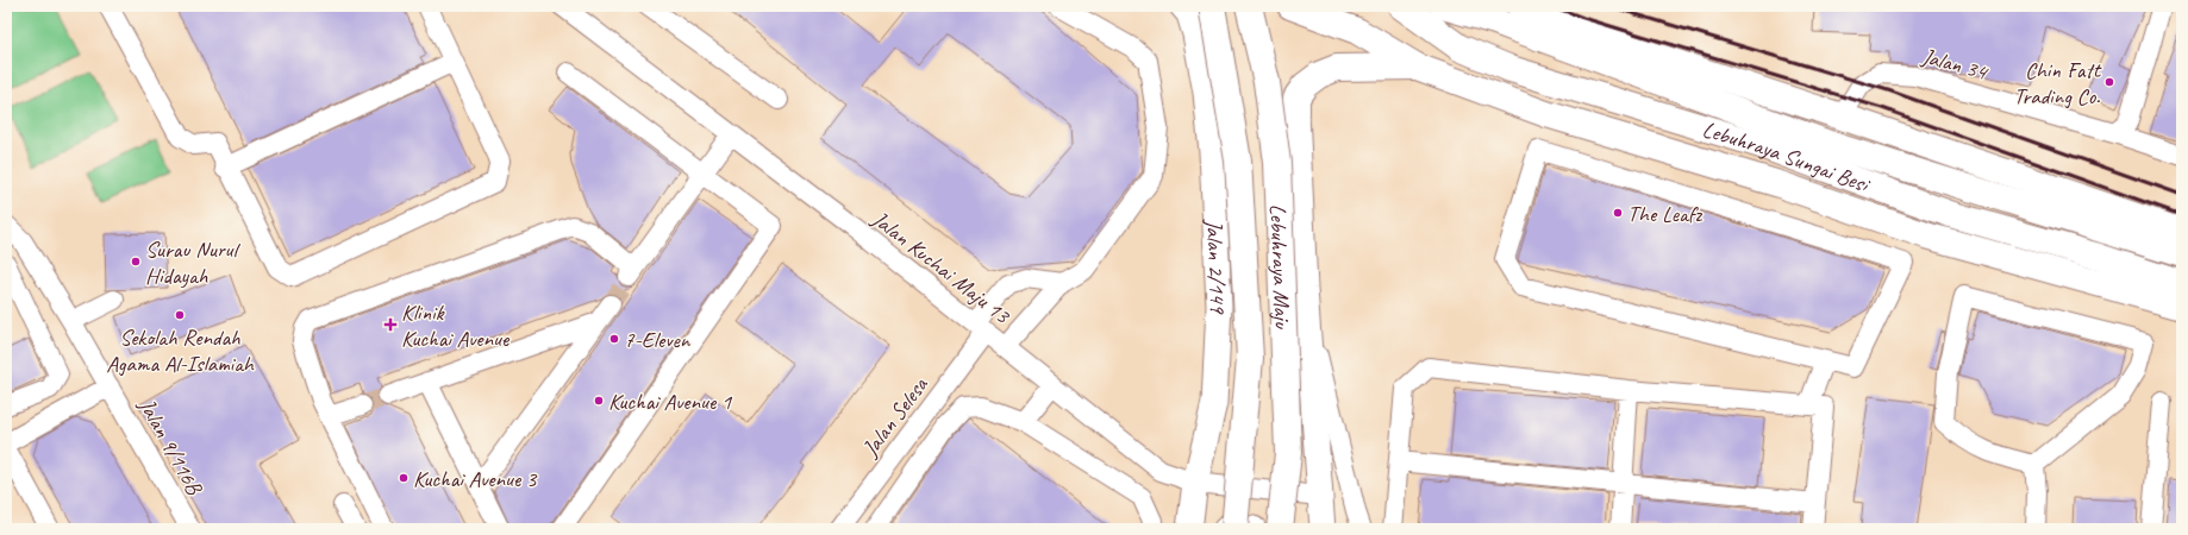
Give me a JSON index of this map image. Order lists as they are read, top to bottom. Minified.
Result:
{"streets":{"highway":["Lebuhraya Sungai Besi","Lebuhraya Maju"],"main road":["Jalan 2/149"],"street":["Jalan 34","Jalan Kuchai Maju 13","Jalan Selesa","Jalan 9/116B"]},"crossings":[["Jalan Kuchai Maju 13","Jalan 2/149"],["Jalan Kuchai Maju 13","Jalan Selesa"]],"places":{"other":["Chin Fatt Trading Co.","The Leafz","Surau Nurul Hidayah","Sekolah Rendah Agama Al-Islamiah","7-Eleven","Kuchai Avenue 1","Kuchai Avenue 3"],"health":["Klinik Kuchai Avenue"]}}
